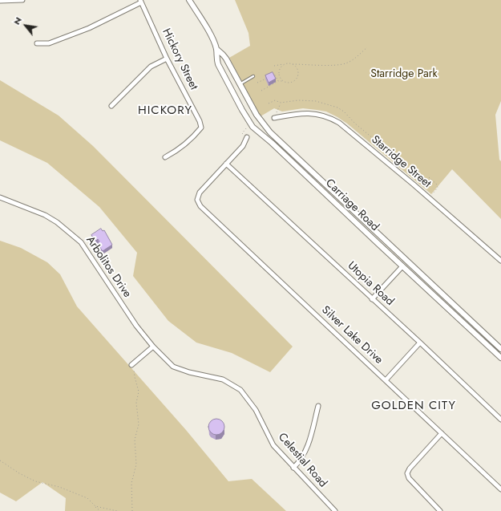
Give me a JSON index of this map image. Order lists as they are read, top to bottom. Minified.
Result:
{"streets":{"street":["Hickory Street","Starridge Street","Carriage Road","Arbolitos Drive","Utopia Road","Silver Lake Drive","Celestial Road"]},"crossings":[["Arbolitos Drive","Celestial Road"],["Utopia Road","Silver Lake Drive"]],"districts":["HICKORY","GOLDEN CITY"],"parks":["Starridge Park"],"north":"top left"}
